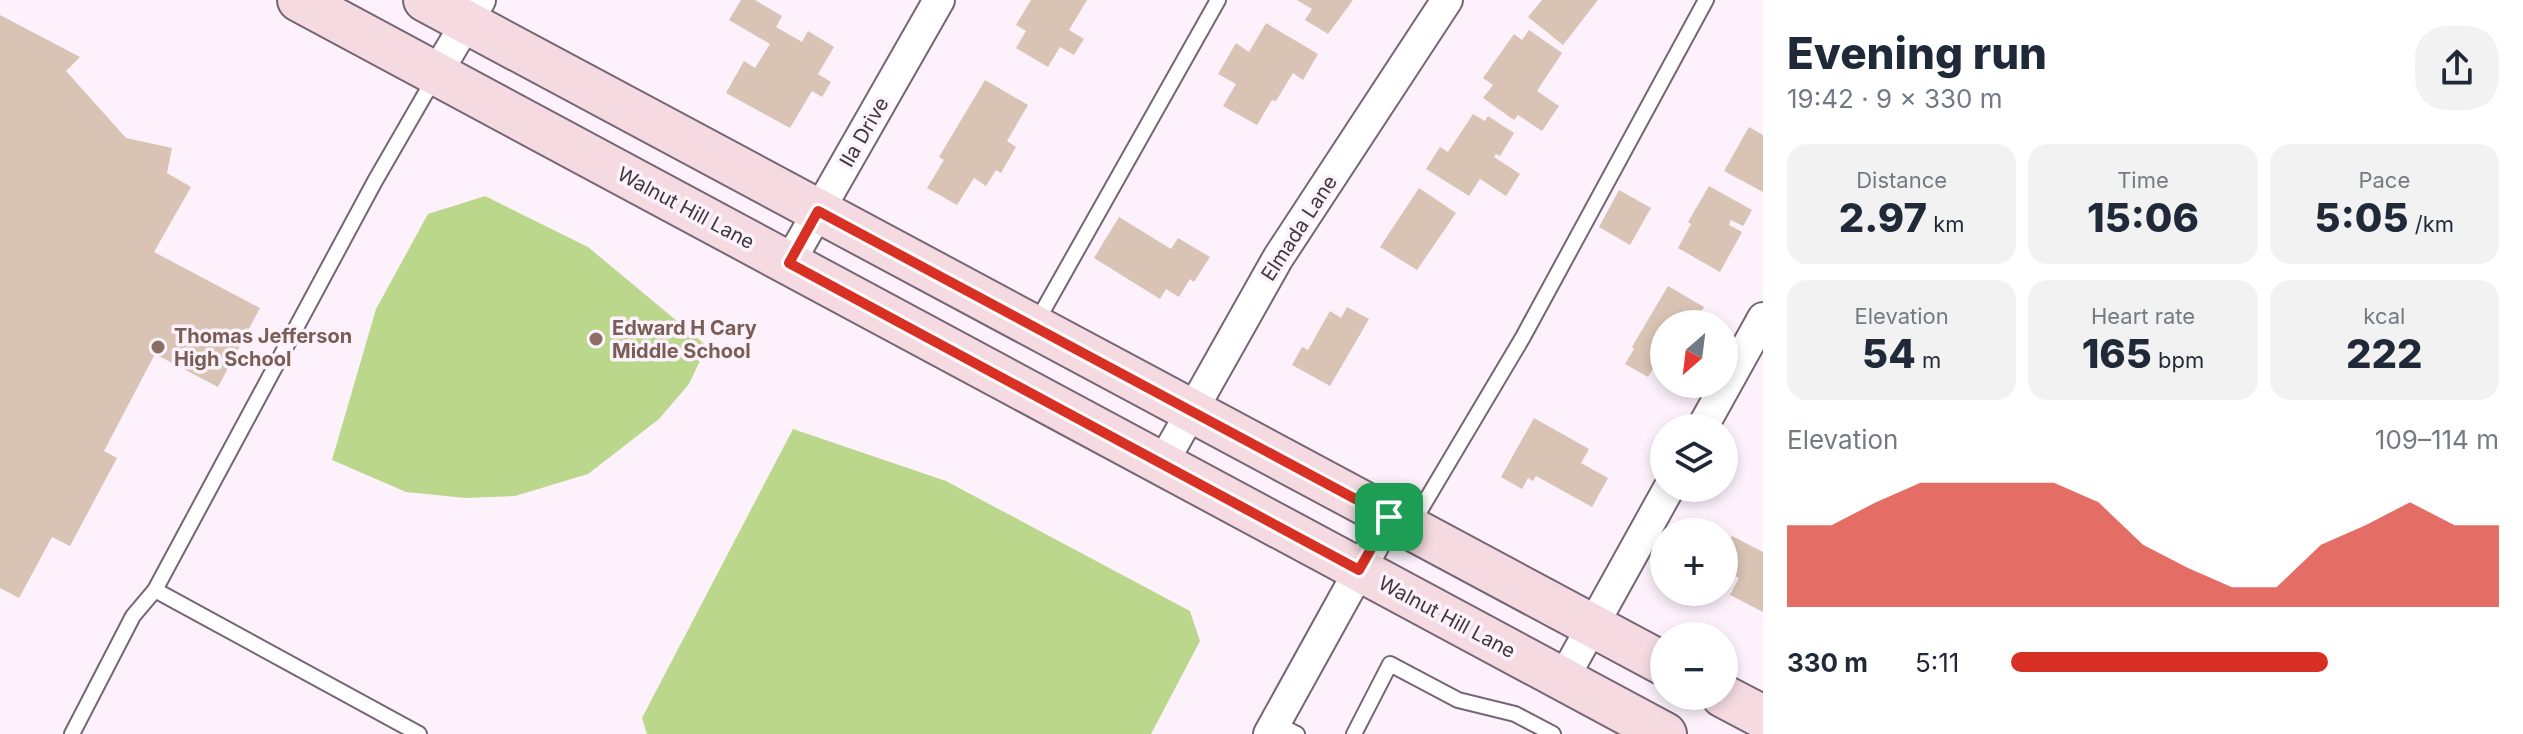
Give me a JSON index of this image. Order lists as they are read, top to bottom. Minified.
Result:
{"streets":{"main road":["Walnut Hill Lane"],"street":["Ila Drive","Elmada Lane"]},"crossings":[["Ila Drive","Walnut Hill Lane"],["Walnut Hill Lane","Elmada Lane"]],"places":["Edward H Cary Middle School","Thomas Jefferson High School"],"north":"bottom left","page":{"heading":["Evening run","19:42 · 9 × 330 m"],"stats":[["Distance","2.97 km"],["Time","15:06"],["Pace","5:05 /km"],["Elevation","54 m"],["Heart rate","165 bpm"],["kcal","222"]],"map_buttons":["+","−"],"chart":["Elevation","109–114 m"],"list":[{"name":"330 m","note":"5:11"}]}}
